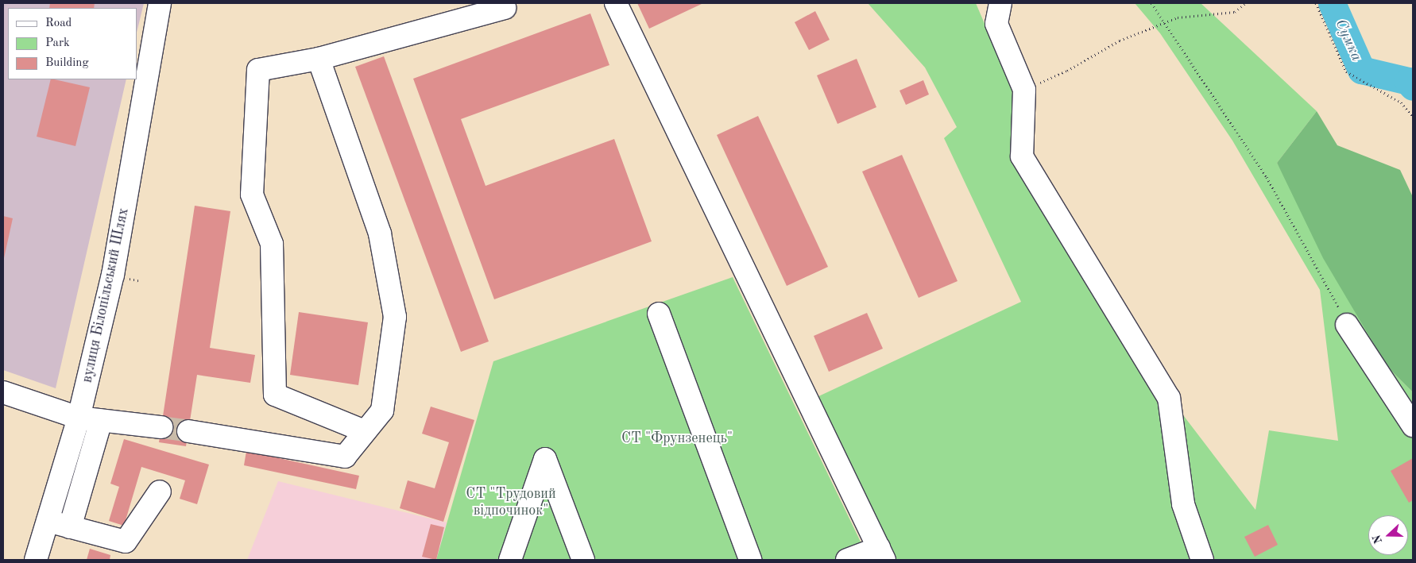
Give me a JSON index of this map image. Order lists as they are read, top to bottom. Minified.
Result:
{"streets":{"street":["вулиця Білопільський Шлях"]},"water":["Сумка"],"parks":["СТ \"Фрунзенець\"","СТ \"Трудовий відпочинок\""],"legend":["Road","Park","Building"],"north":"left"}
